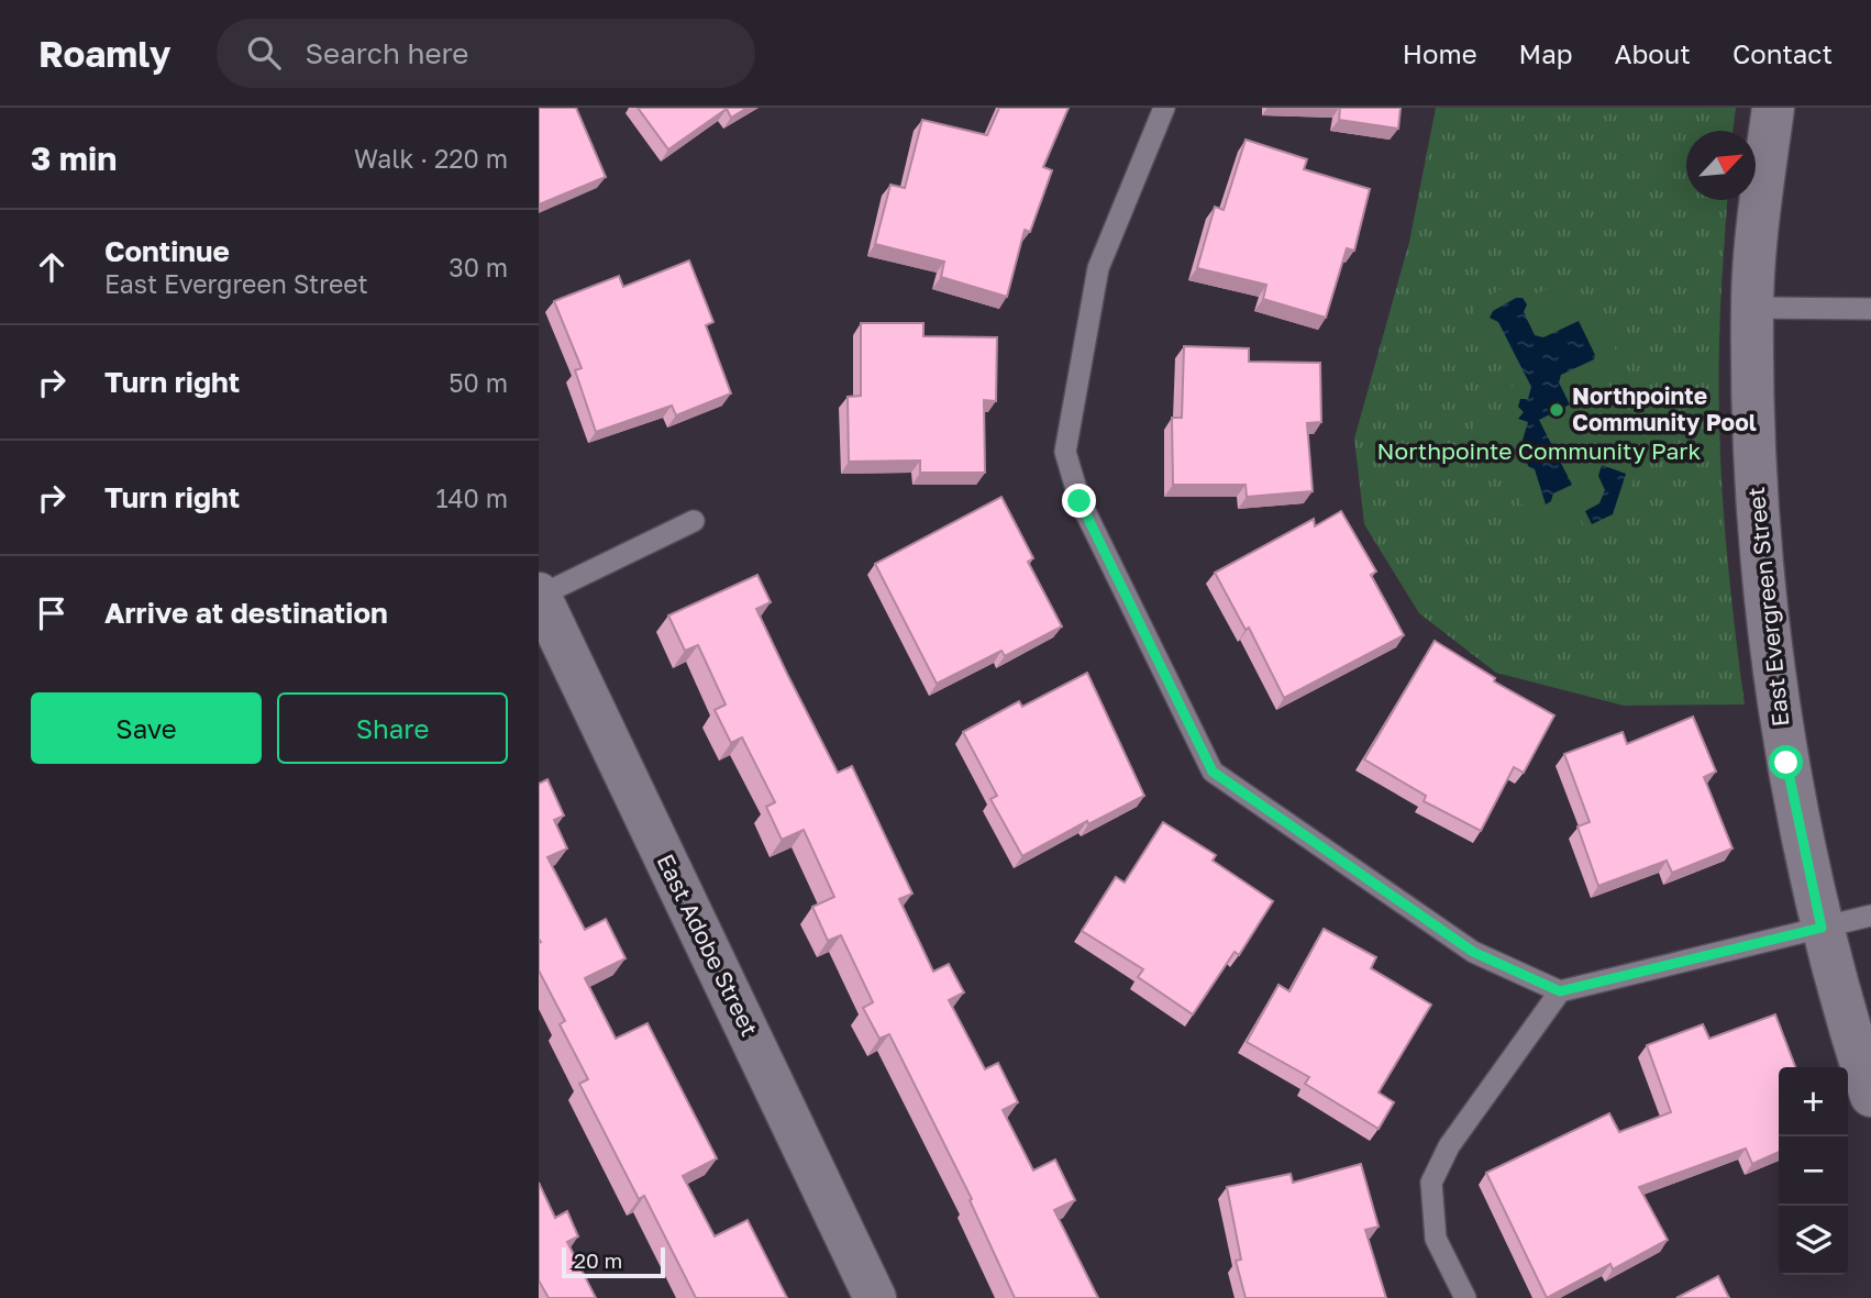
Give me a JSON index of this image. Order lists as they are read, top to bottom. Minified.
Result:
{"streets":{"street":["East Evergreen Street","East Adobe Street"]},"parks":["Northpointe Community Park"],"places":["Northpointe Community Pool"],"scale_bar":"20 m","north":"top right","page":{"header":"Roamly","search":"Search here","nav":["Home","Map","About","Contact"],"heading":["3 min","Walk · 220 m"],"list":[["Continue","East Evergreen Street","30 m"],["Turn right","50 m"],["Turn right","140 m"],"Arrive at destination"],"buttons":["Save","Share"],"map_buttons":["+","−"],"scale":"20 m"}}
